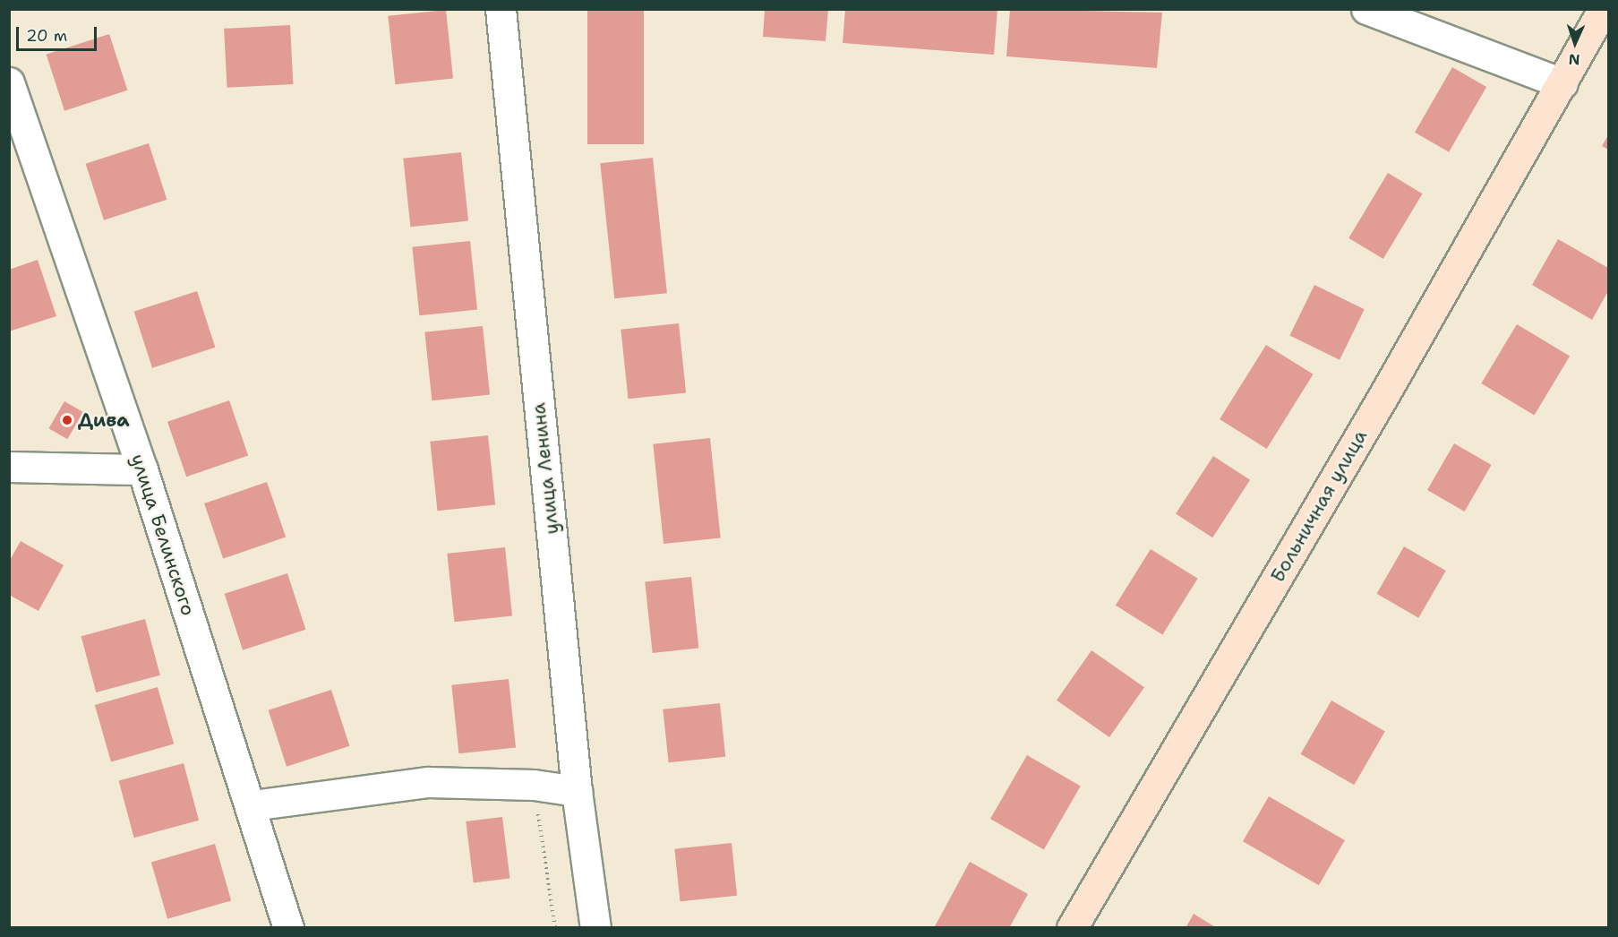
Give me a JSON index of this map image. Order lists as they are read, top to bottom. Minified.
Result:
{"streets":{"main road":["Больничная улица"],"street":["улица Ленина","улица Белинского"]},"places":["Дива"],"scale_bar":"20 m","north":"bottom"}
